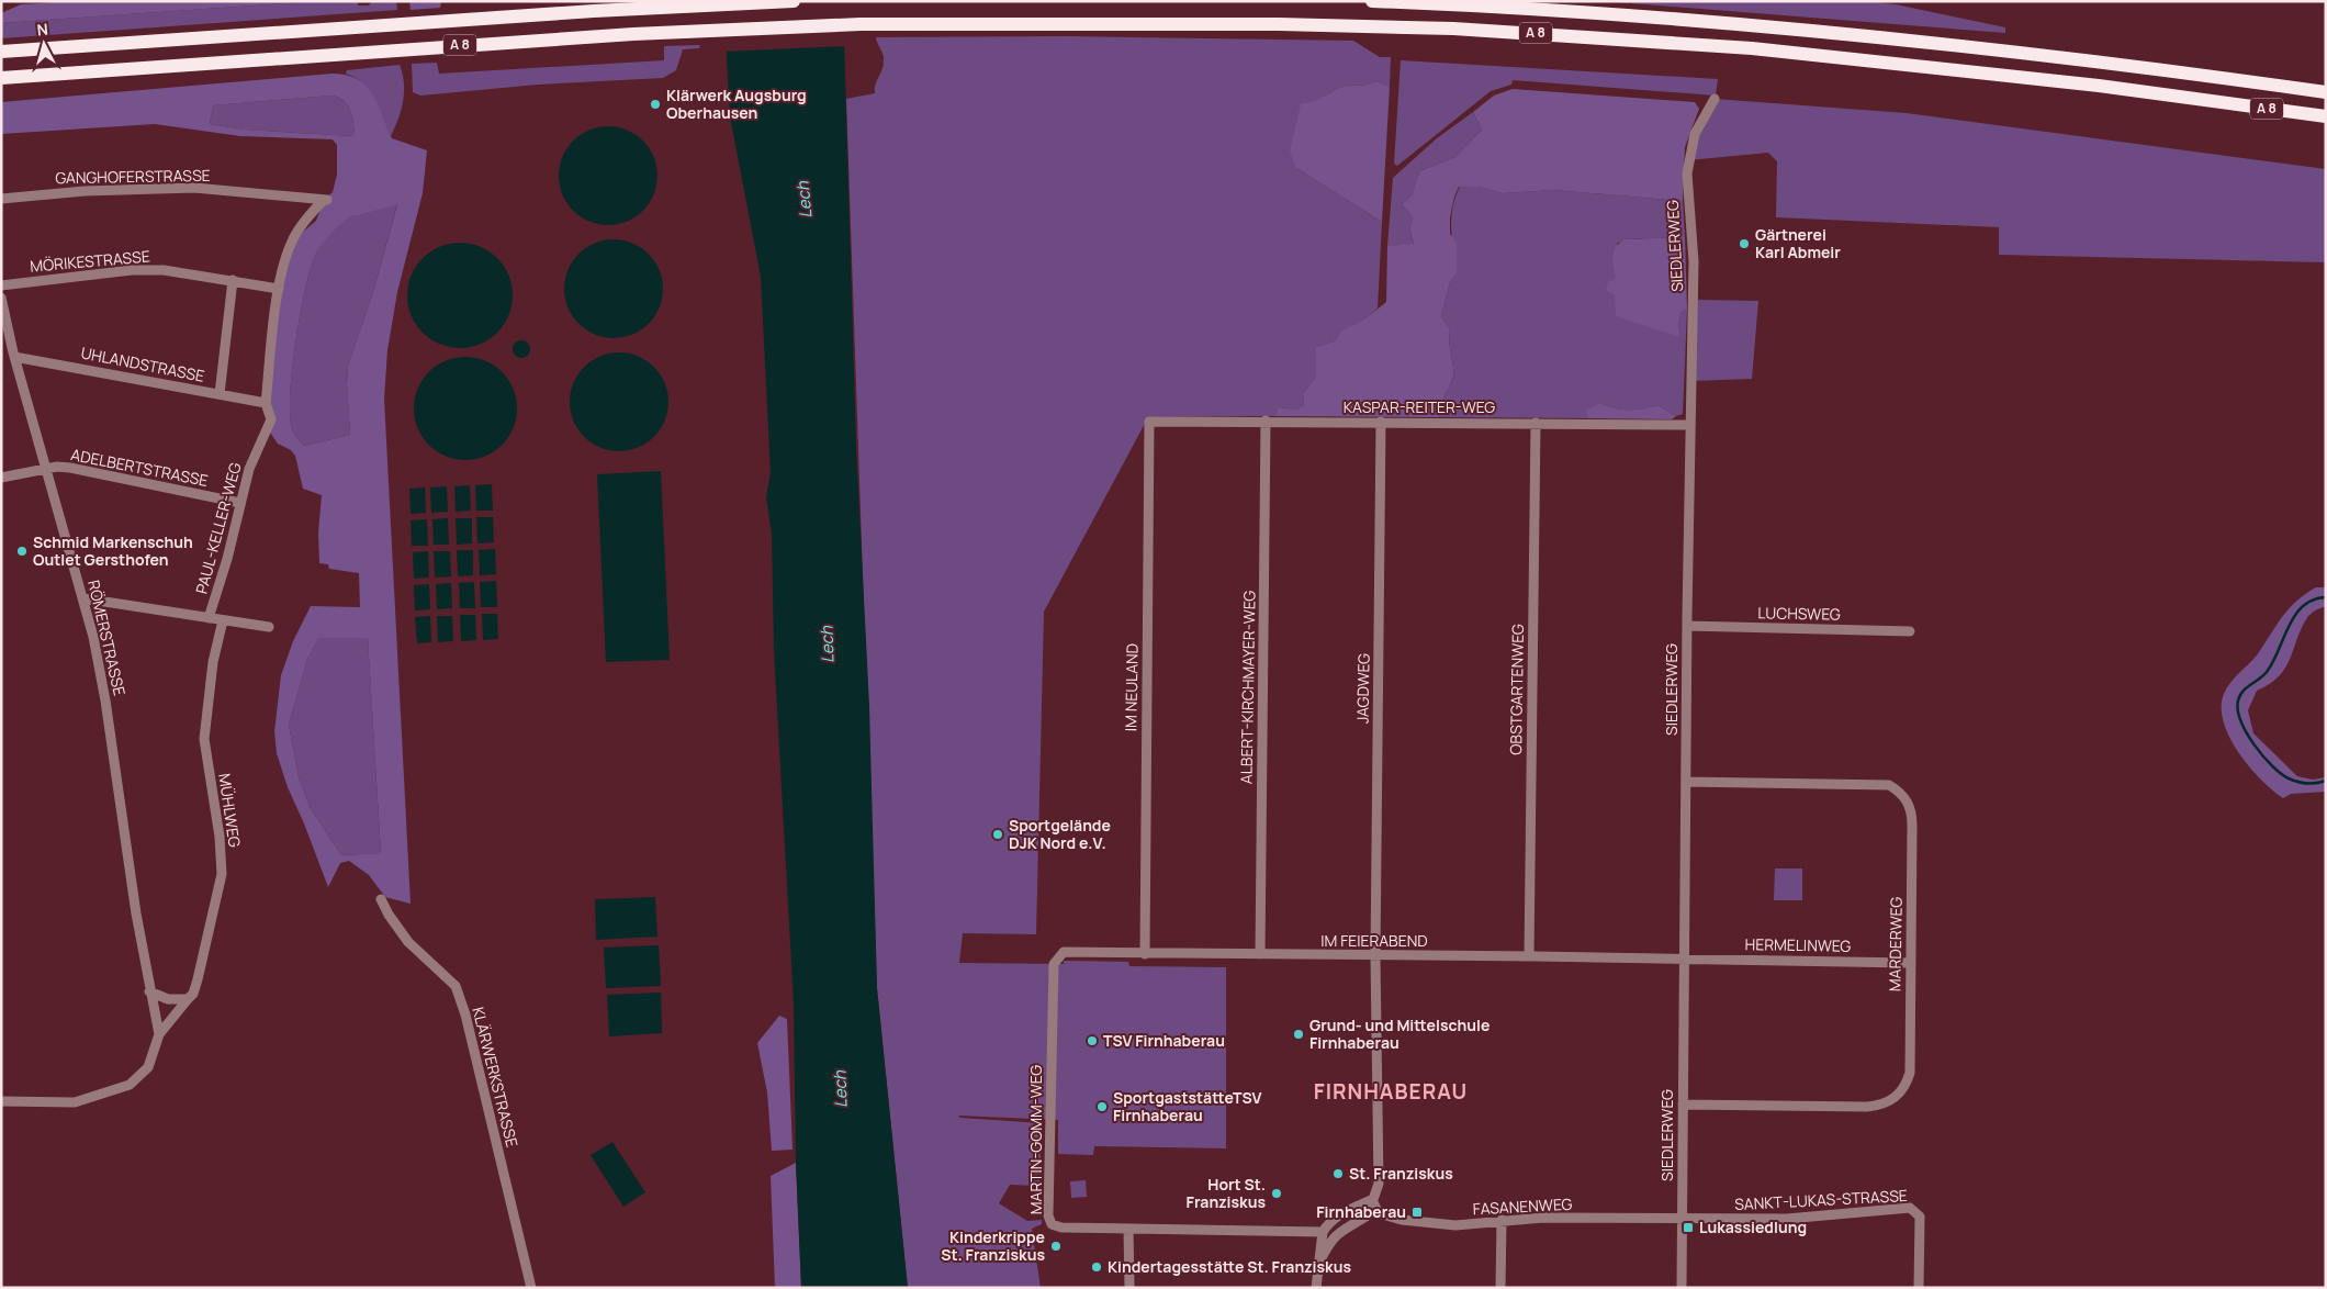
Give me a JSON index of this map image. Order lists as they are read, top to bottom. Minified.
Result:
{"streets":{"highway":["A 8"],"street":["GANGHOFERSTRASSE","SIEDLERWEG","MÖRIKESTRASSE","UHLANDSTRASSE","KASPAR-REITER-WEG","ADELBERTSTRASSE","PAUL-KELLER-WEG","LUCHSWEG","RÖMERSTRASSE","IM NEULAND","ALBERT-KIRCHMAYER-WEG","JAGDWEG","OBSTGARTENWEG","MÜHLWEG","IM FEIERABEND","MARDERWEG","HERMELINWEG","KLÄRWERKSTRASSE","MARTIN-GOMM-WEG","SANKT-LUKAS-STRASSE","FASANENWEG"]},"crossings":[["GANGHOFERSTRASSE","PAUL-KELLER-WEG"],["SIEDLERWEG","KASPAR-REITER-WEG"],["SIEDLERWEG","LUCHSWEG"],["SIEDLERWEG","IM FEIERABEND"],["SIEDLERWEG","MARDERWEG"],["SIEDLERWEG","HERMELINWEG"],["SIEDLERWEG","SANKT-LUKAS-STRASSE"],["SIEDLERWEG","FASANENWEG"],["MÖRIKESTRASSE","PAUL-KELLER-WEG"],["UHLANDSTRASSE","PAUL-KELLER-WEG"],["UHLANDSTRASSE","RÖMERSTRASSE"],["KASPAR-REITER-WEG","IM NEULAND"],["KASPAR-REITER-WEG","ALBERT-KIRCHMAYER-WEG"],["KASPAR-REITER-WEG","JAGDWEG"],["KASPAR-REITER-WEG","OBSTGARTENWEG"],["ADELBERTSTRASSE","PAUL-KELLER-WEG"],["ADELBERTSTRASSE","RÖMERSTRASSE"],["IM NEULAND","IM FEIERABEND"],["ALBERT-KIRCHMAYER-WEG","IM FEIERABEND"],["JAGDWEG","IM FEIERABEND"],["JAGDWEG","FASANENWEG"],["OBSTGARTENWEG","IM FEIERABEND"],["IM FEIERABEND","HERMELINWEG"],["IM FEIERABEND","MARTIN-GOMM-WEG"],["MARDERWEG","HERMELINWEG"],["SANKT-LUKAS-STRASSE","FASANENWEG"]],"districts":["FIRNHABERAU"],"water":["Lech"],"places":{"other":["Klärwerk Augsburg Oberhausen","Gärtnerei Karl Abmeir","Schmid Markenschuh Outlet Gersthofen","Sportgelände DJK Nord e.V.","Grund- und Mittelschule Firnhaberau","TSV Firnhaberau","SportgaststätteTSV Firnhaberau","St. Franziskus","Hort St. Franziskus","Kinderkrippe St. Franziskus","Kindertagesstätte St. Franziskus"],"transit":["Firnhaberau","Lukassiedlung"]},"north":"top"}
